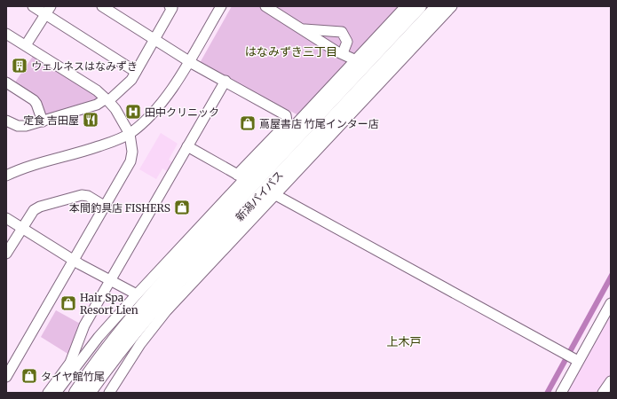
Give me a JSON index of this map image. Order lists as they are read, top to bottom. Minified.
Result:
{"streets":{"highway":["新潟バイパス"]},"districts":["はなみずき三丁目","上木戸"],"places":{"building":["ウェルネスはなみずき"],"hospital":["田中クリニック"],"restaurant":["定食 吉田屋"],"shop":["蔦屋書店 竹尾インター店","本間釣具店 FISHERS","Hair Spa Resort Lien","タイヤ館竹尾"]}}
